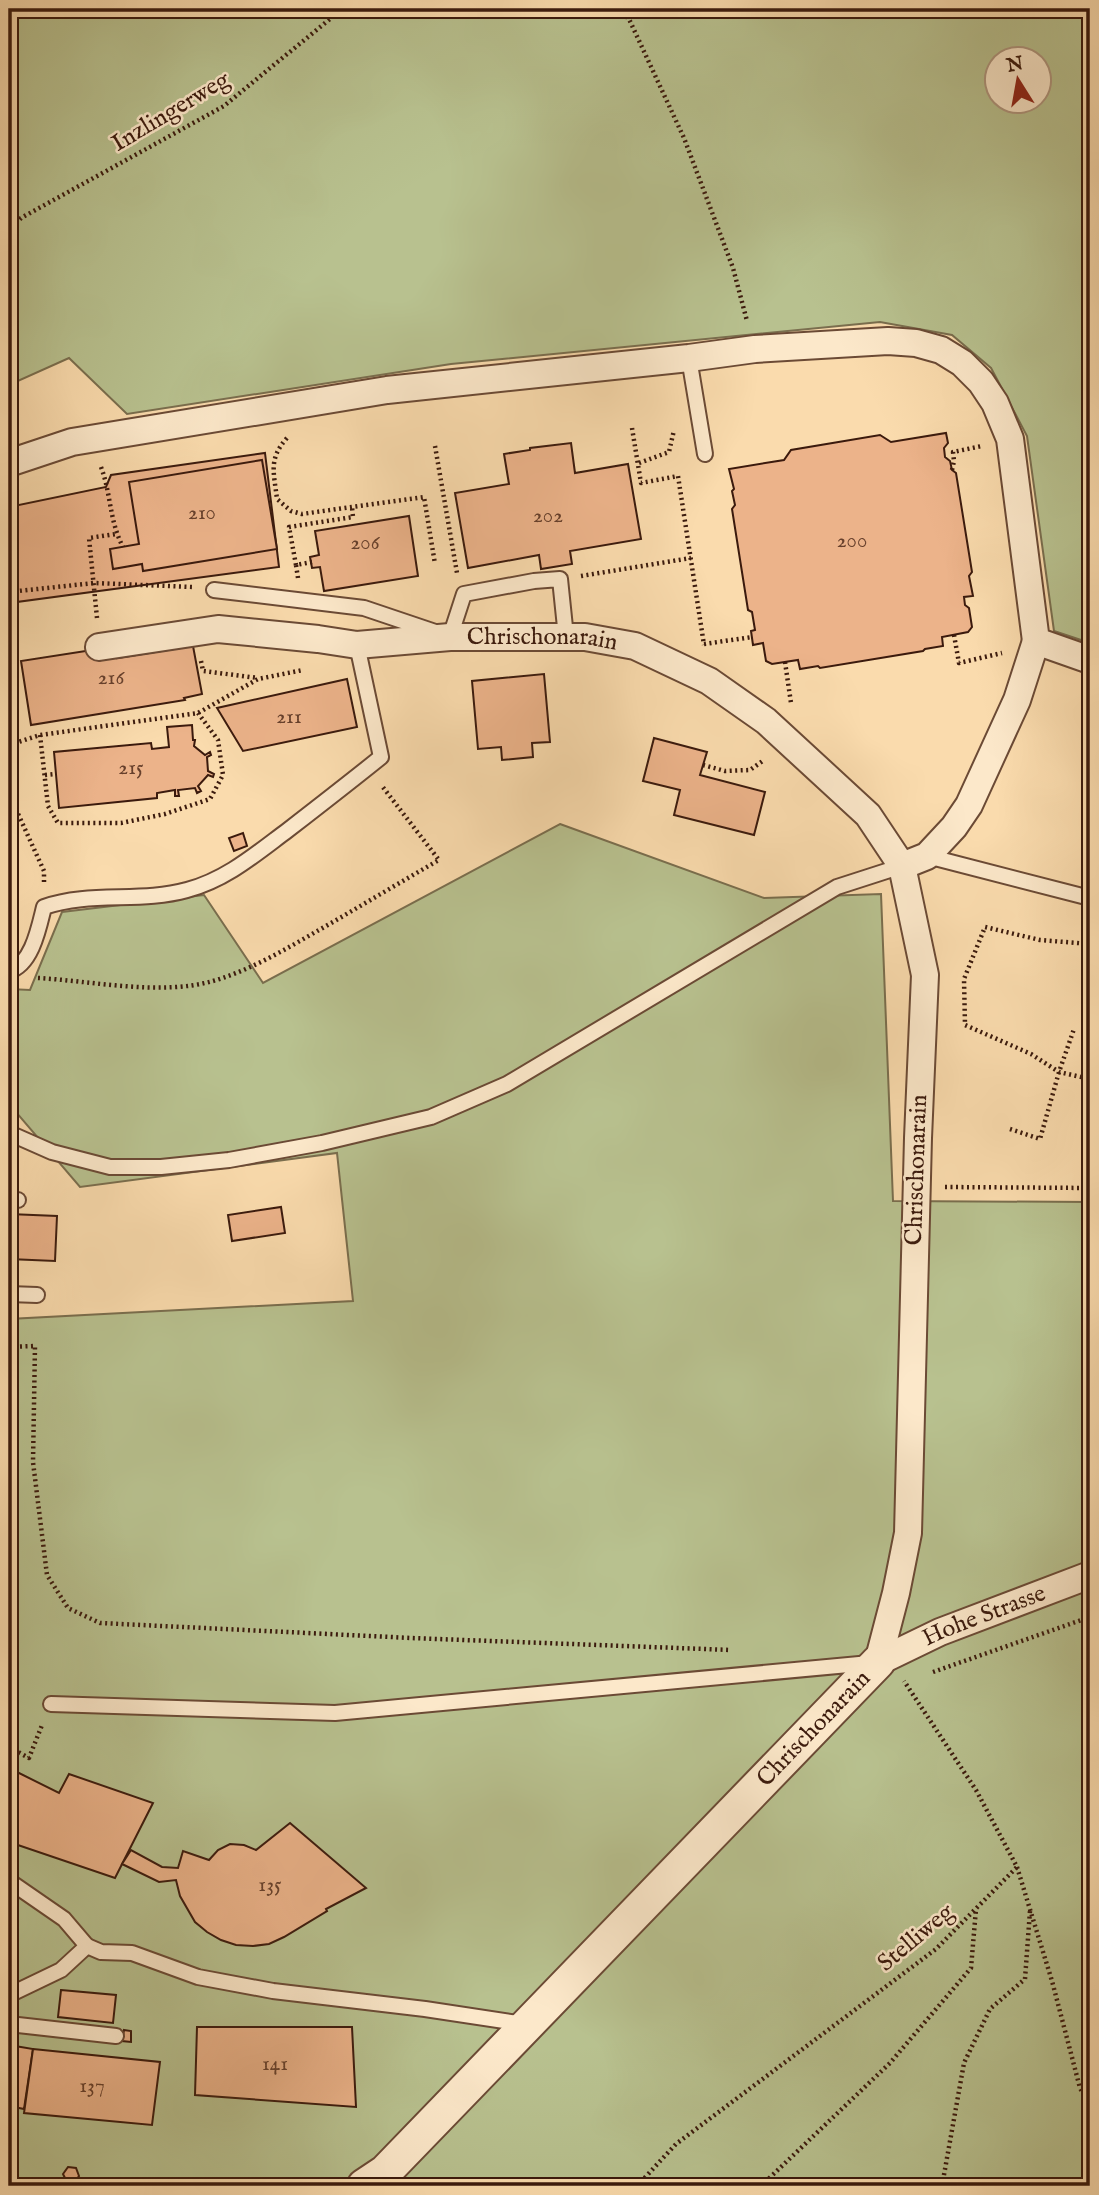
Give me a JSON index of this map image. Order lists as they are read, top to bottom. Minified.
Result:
{"streets":{"street":["Chrischonarain","Hohe Strasse"],"path":["Inzlingerweg","Stelliweg"]},"crossings":[["Chrischonarain","Hohe Strasse"]],"house_numbers":["210","202","200","206","216","211","215","135","141","137"],"north":"top"}
